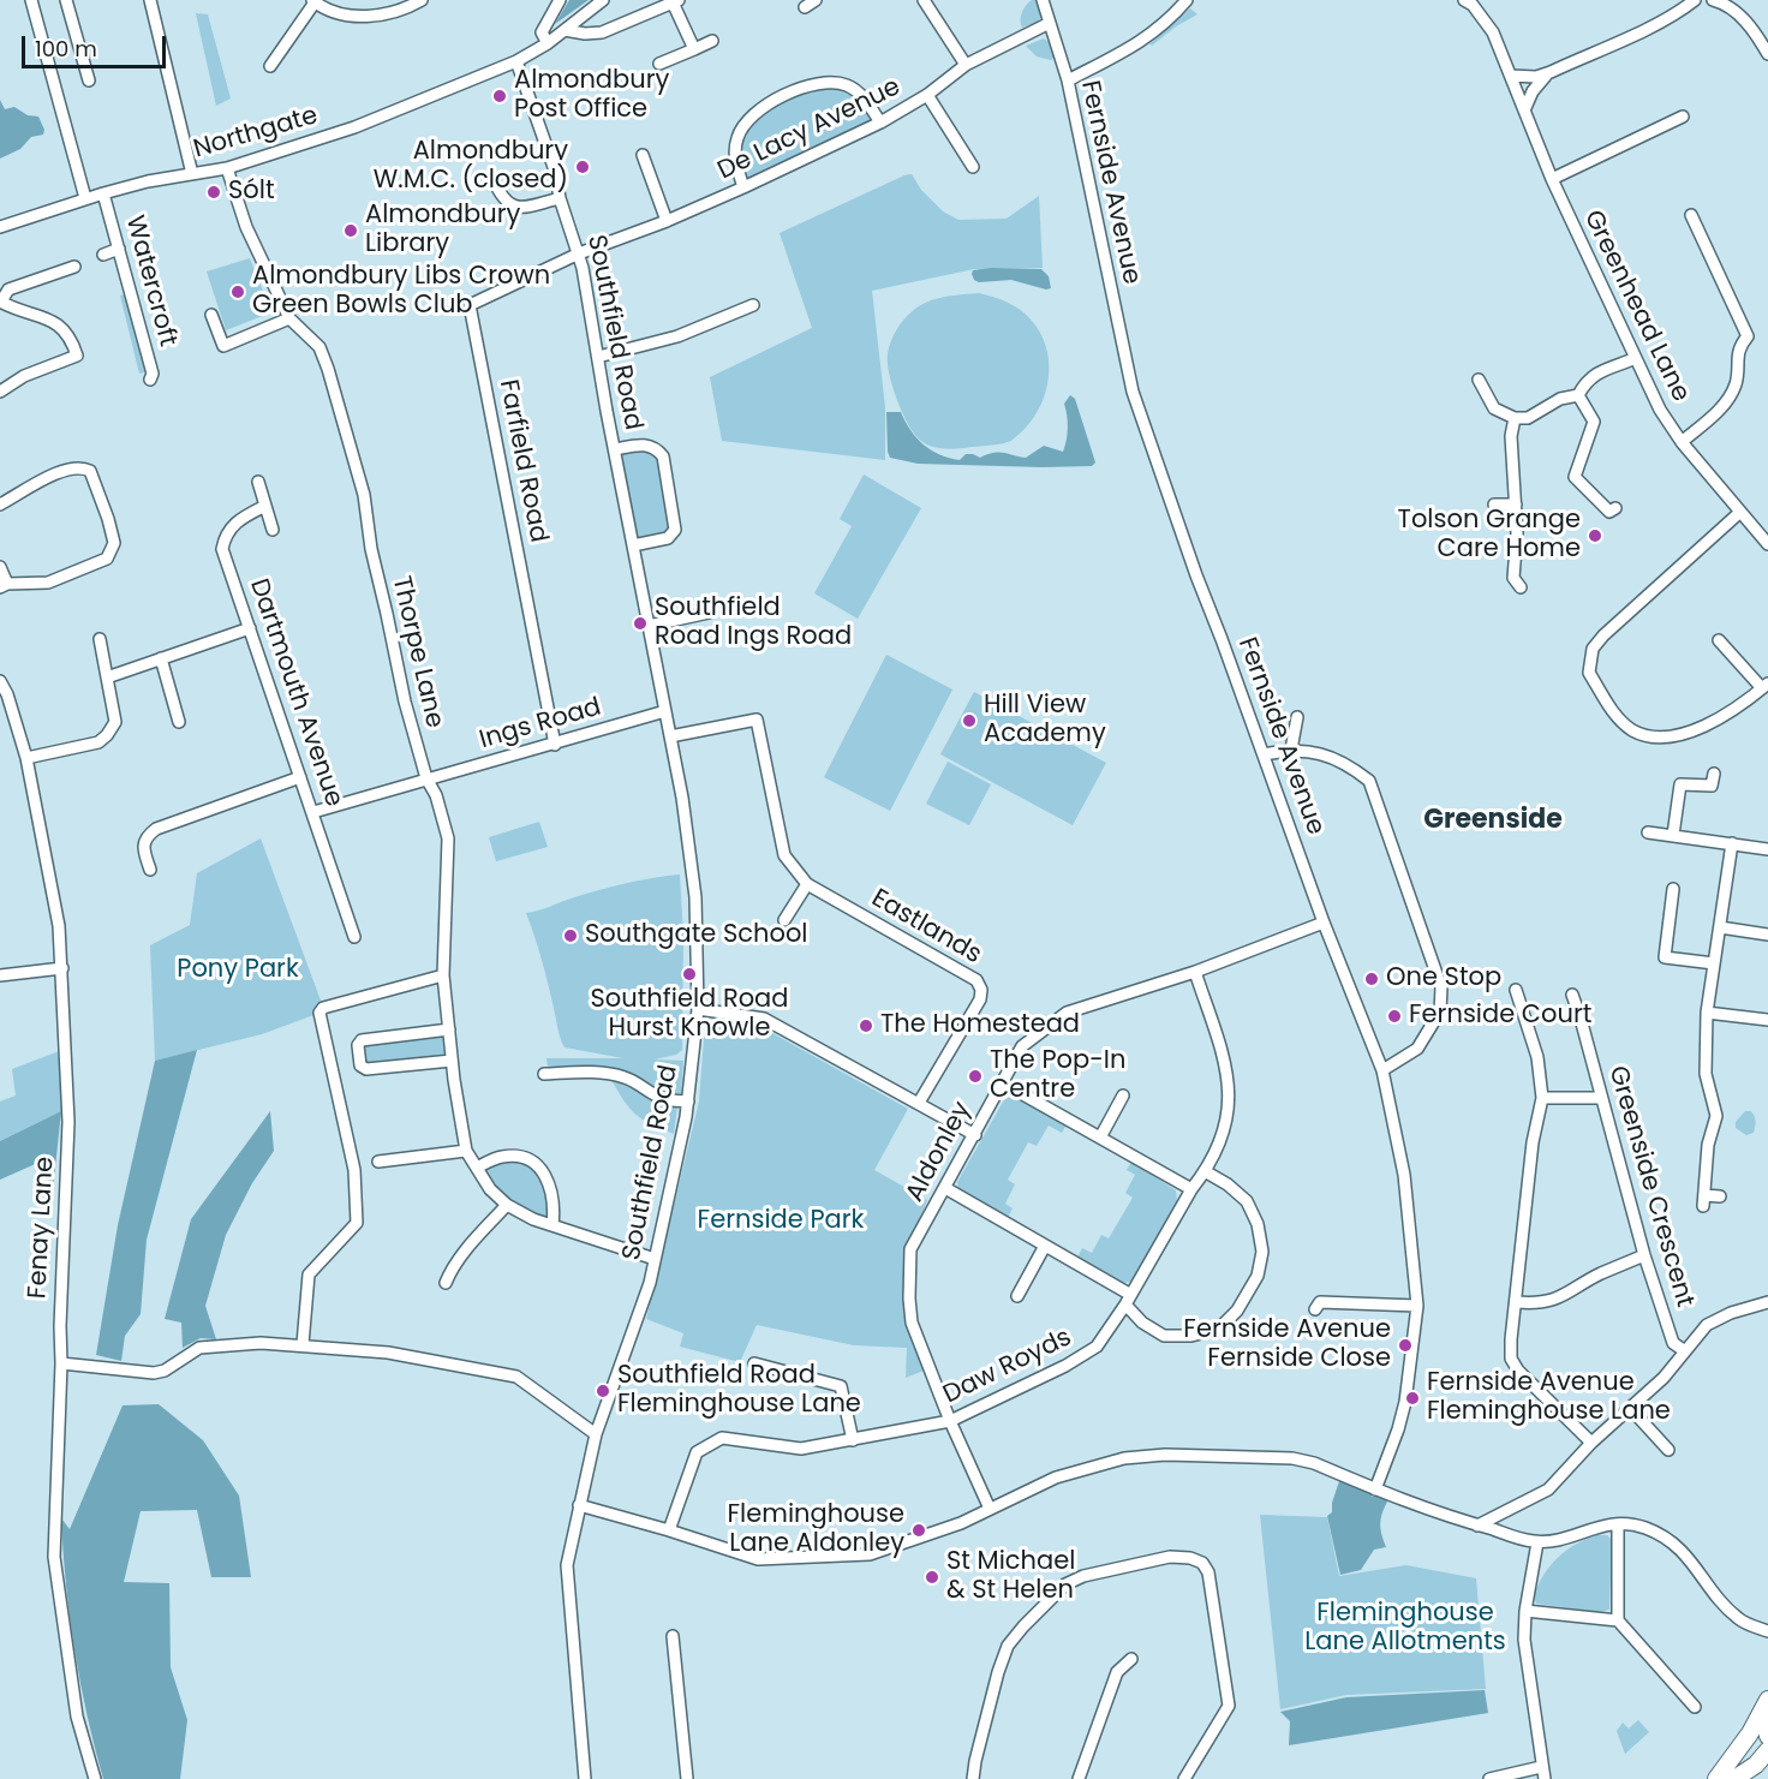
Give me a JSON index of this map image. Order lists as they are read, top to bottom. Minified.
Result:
{"streets":{"street":["De Lacy Avenue","Northgate","Fernside Avenue","Watercroft","Greenhead Lane","Southfield Road","Farfield Road","Thorpe Lane","Dartmouth Avenue","Ings Road","Eastlands","Aldonley","Greenside Crescent","Fenay Lane","Daw Royds"]},"crossings":[["De Lacy Avenue","Fernside Avenue"],["De Lacy Avenue","Southfield Road"],["De Lacy Avenue","Farfield Road"],["Northgate","Watercroft"],["Northgate","Southfield Road"],["Northgate","Thorpe Lane"],["Fernside Avenue","Aldonley"],["Southfield Road","Farfield Road"],["Southfield Road","Thorpe Lane"],["Southfield Road","Ings Road"],["Southfield Road","Eastlands"],["Farfield Road","Ings Road"],["Thorpe Lane","Ings Road"],["Dartmouth Avenue","Ings Road"],["Aldonley","Daw Royds"]],"districts":["Greenside"],"parks":["Pony Park","Fernside Park","Fleminghouse Lane Allotments"],"places":["Almondbury Post Office","Almondbury W.M.C. (closed)","Sólt","Almondbury Library","Almondbury Libs Crown Green Bowls Club","Tolson Grange Care Home","Southfield Road Ings Road","Hill View Academy","Southgate School","Southfield Road Hurst Knowle","One Stop","Fernside Court","The Homestead","The Pop-In Centre","Fernside Avenue Fernside Close","Southfield Road Fleminghouse Lane","Fernside Avenue Fleminghouse Lane","Fleminghouse Lane Aldonley","St Michael & St Helen"],"scale_bar":"100 m"}
